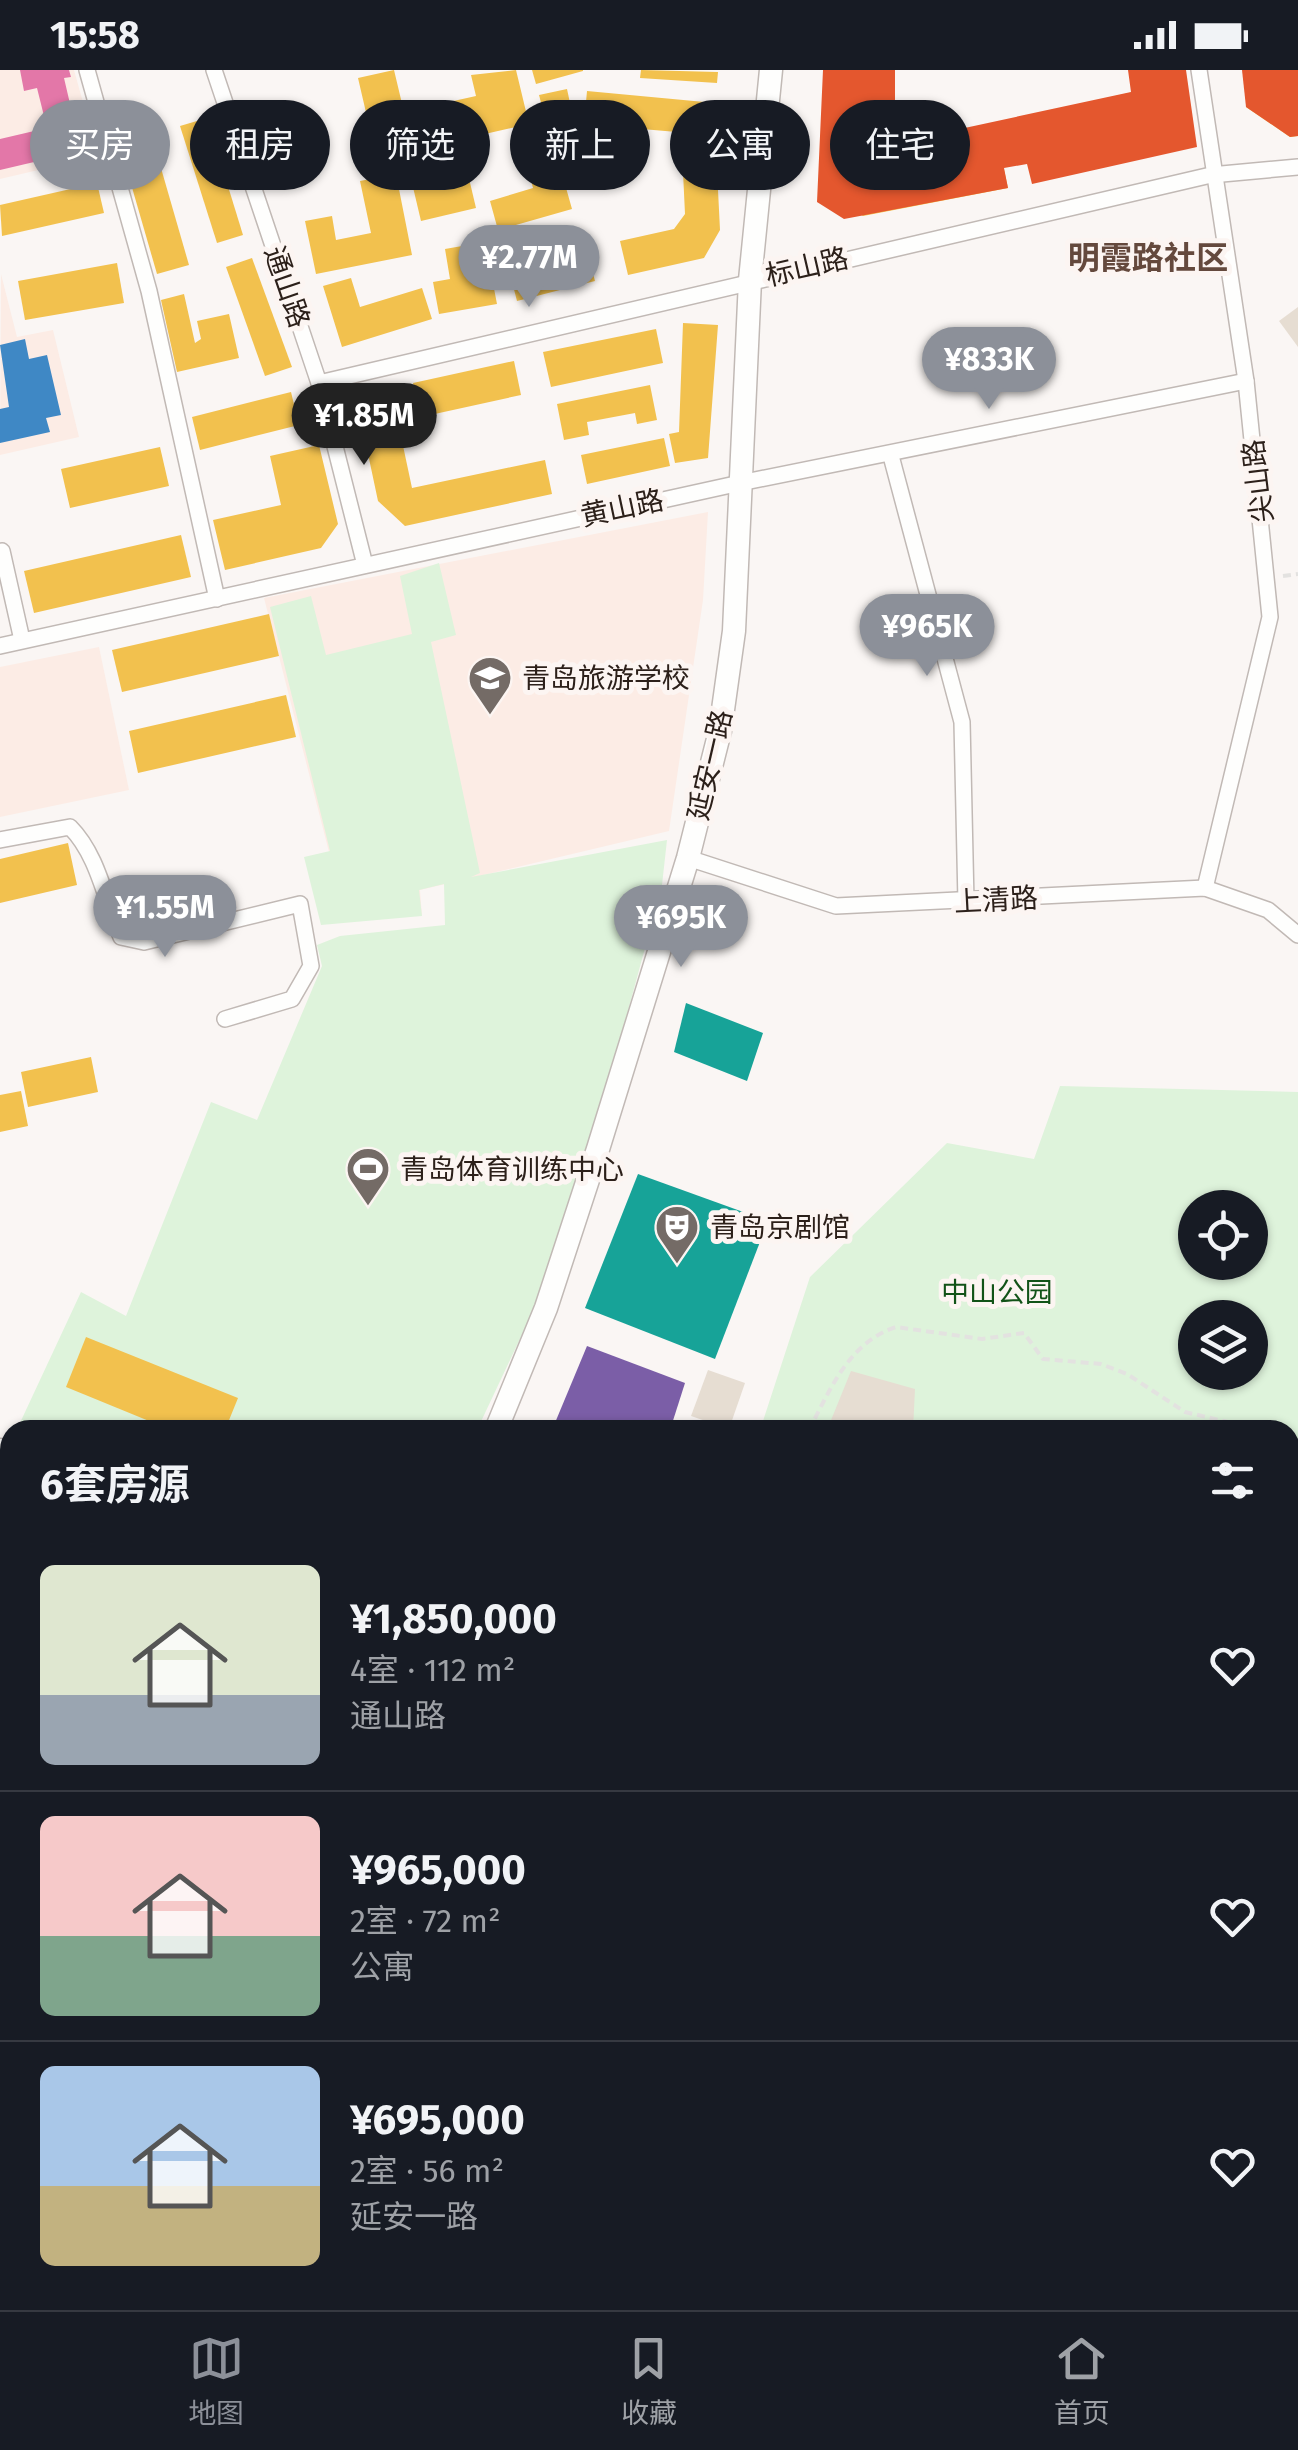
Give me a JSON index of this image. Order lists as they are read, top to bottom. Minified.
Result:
{"streets":{"main road":["延安一路"],"street":["标山路","通山路","尖山路","黄山路","上清路"]},"crossings":[["标山路","通山路"],["标山路","尖山路"],["标山路","延安一路"],["通山路","黄山路"],["尖山路","黄山路"],["尖山路","上清路"],["黄山路","延安一路"],["延安一路","上清路"]],"districts":["明霞路社区"],"parks":["中山公园"],"places":{"school or university":["青岛旅游学校"],"sports":["青岛体育训练中心"],"theatre":["青岛京剧馆"]},"page":{"status":"15:58","chip":["买房","租房","筛选","新上","公寓","住宅"],"price":["¥2.77M","¥833K","¥1.85M","¥965K","¥1.55M","¥695K"],"heading":"6套房源","list":[{"name":"¥1,850,000","note":"4室 · 112 m² · 通山路"},{"name":"¥965,000","note":"2室 · 72 m² · 公寓"},{"name":"¥695,000","note":"2室 · 56 m² · 延安一路"}],"tabs":["地图","收藏","首页"]}}
